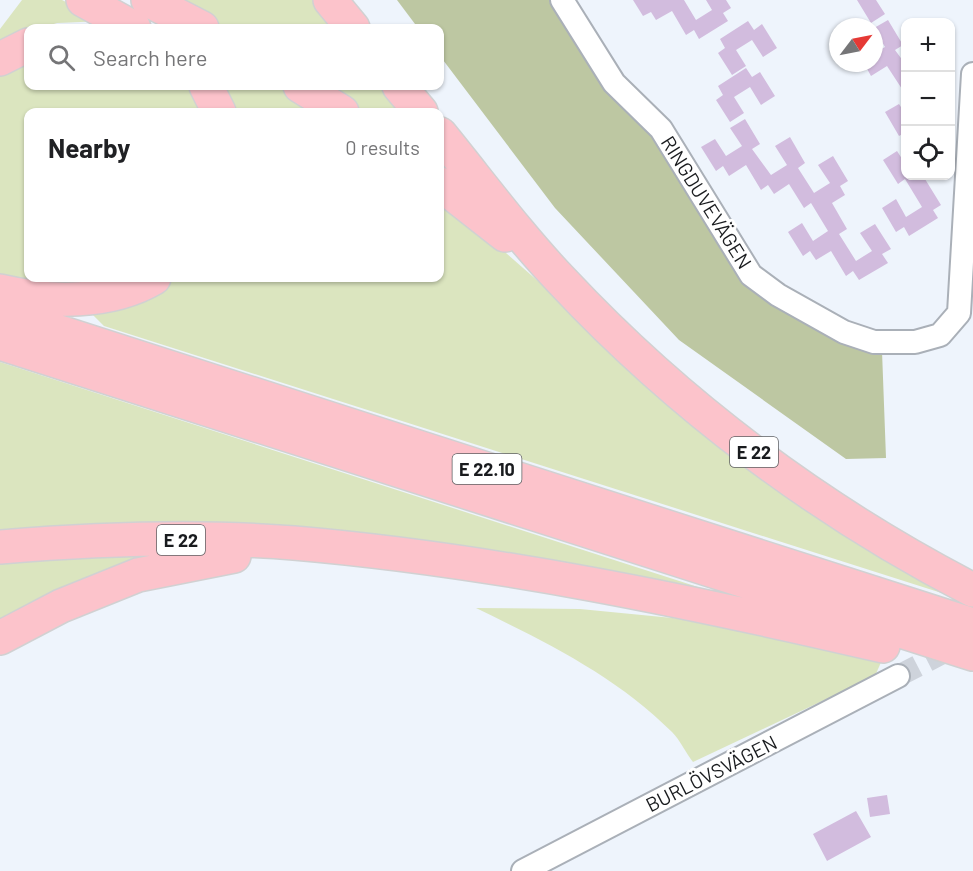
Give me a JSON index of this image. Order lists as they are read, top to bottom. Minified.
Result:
{"streets":{"highway":["E 22","E 22.10"],"street":["RINGDUVEVÄGEN","BURLÖVSVÄGEN"]},"north":"top right","page":{"map_buttons":["+","−"],"search":"Search here","heading":["Nearby","0 results"]}}
